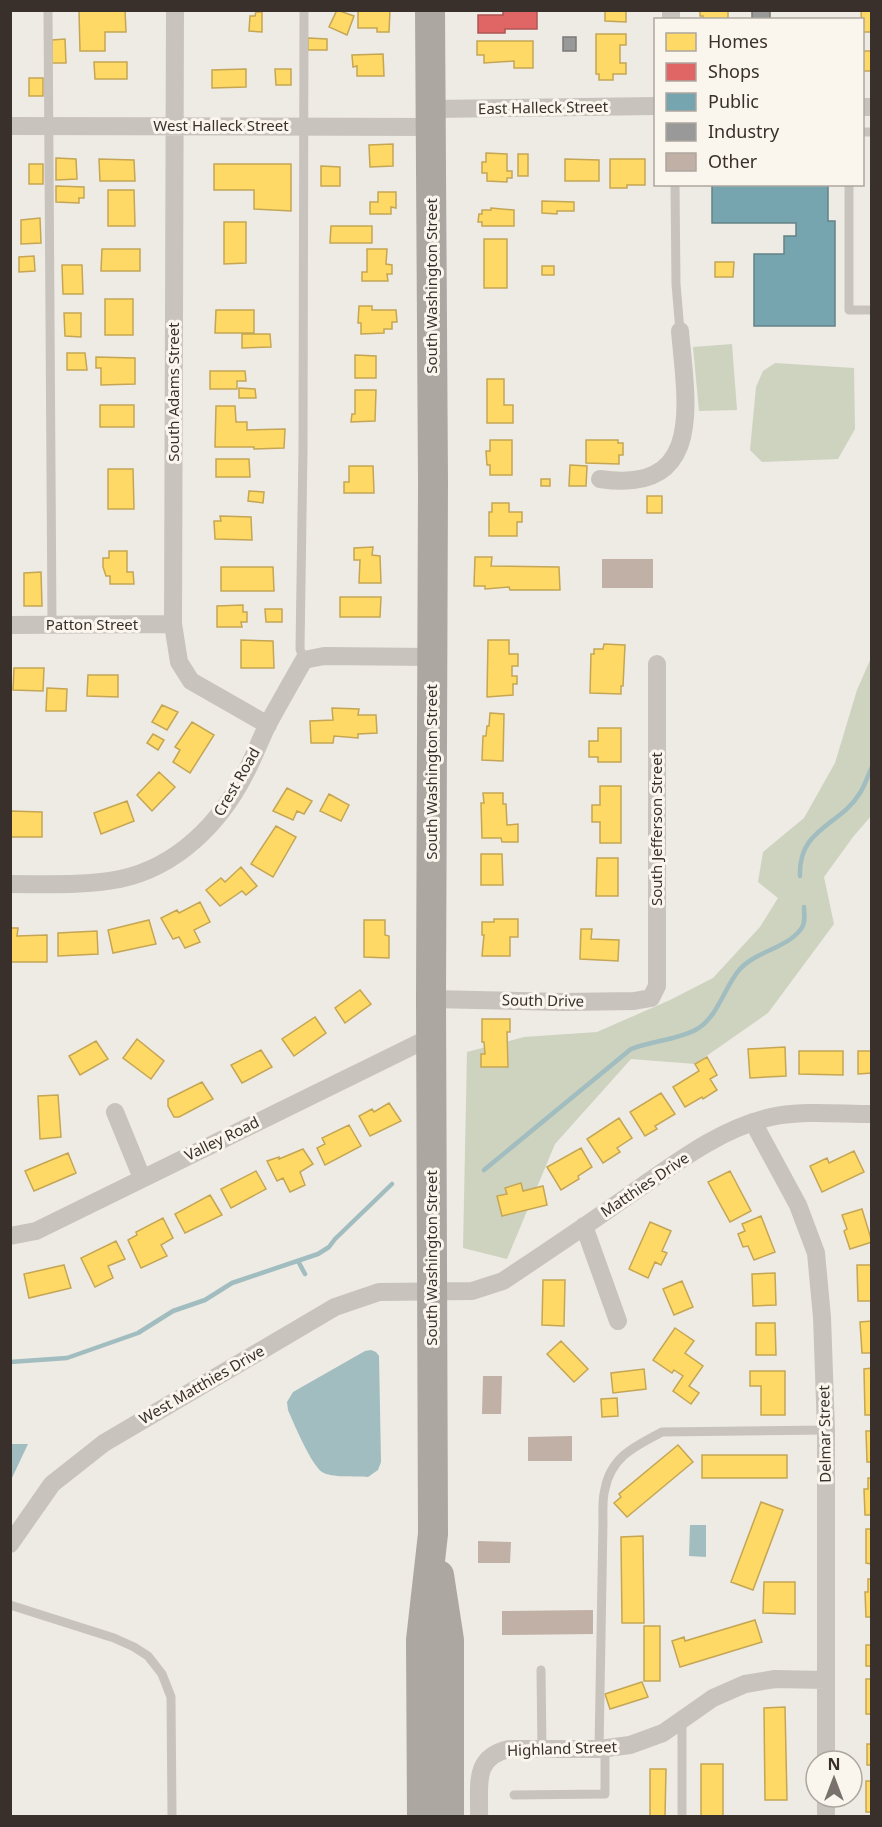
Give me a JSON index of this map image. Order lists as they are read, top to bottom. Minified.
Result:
{"streets":{"main road":["South Washington Street"],"street":["East Halleck Street","West Halleck Street","South Adams Street","Patton Street","Crest Road","South Jefferson Street","South Drive","Valley Road","Matthies Drive","West Matthies Drive","Delmar Street","Highland Street"]},"crossings":[["East Halleck Street","West Halleck Street"],["East Halleck Street","South Washington Street"],["West Halleck Street","South Washington Street"],["West Halleck Street","South Adams Street"],["South Washington Street","South Drive"],["South Washington Street","Valley Road"],["South Washington Street","Matthies Drive"],["South Washington Street","West Matthies Drive"],["South Adams Street","Patton Street"],["South Adams Street","Crest Road"],["South Jefferson Street","South Drive"],["Matthies Drive","West Matthies Drive"],["Matthies Drive","Delmar Street"],["Delmar Street","Highland Street"]],"legend":["Homes","Shops","Public","Industry","Other"],"north":"top"}
